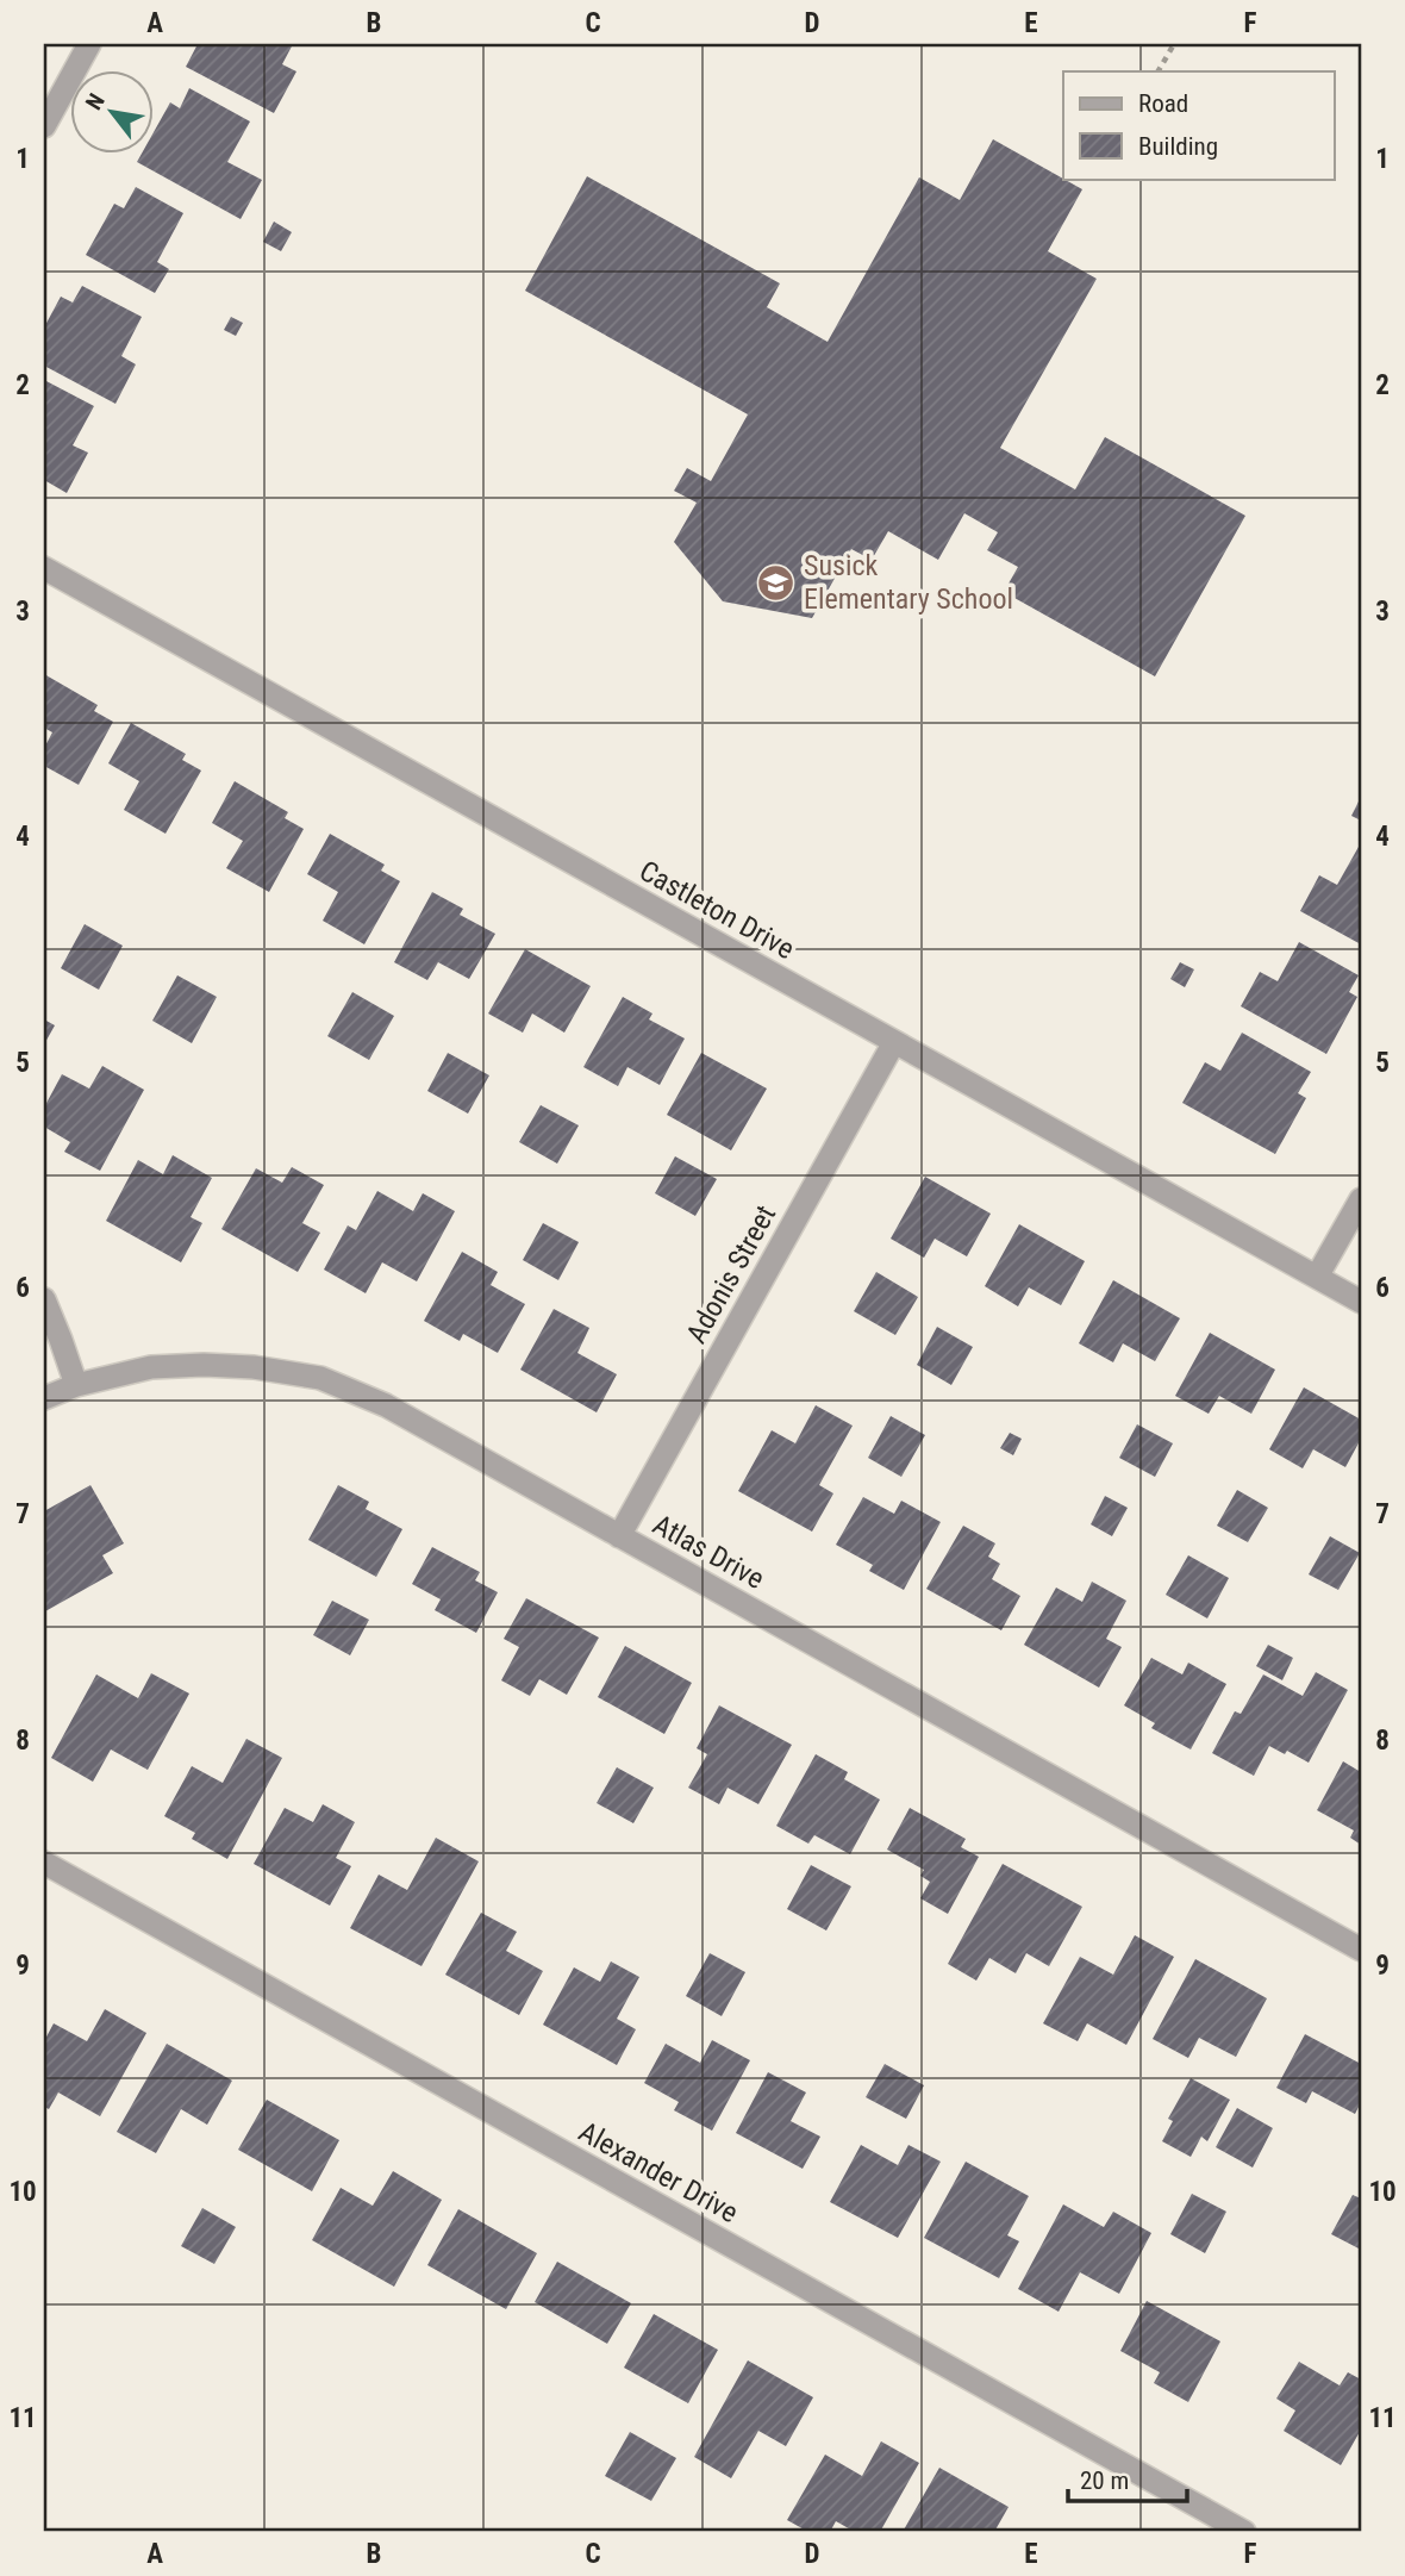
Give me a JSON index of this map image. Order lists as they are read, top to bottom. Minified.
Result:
{"streets":{"street":["Castleton Drive","Adonis Street","Atlas Drive","Alexander Drive"]},"crossings":[["Castleton Drive","Adonis Street"],["Adonis Street","Atlas Drive"]],"places":{"school or university":["Susick Elementary School"]},"legend":["Road","Building"],"scale_bar":"20 m","north":"top left","grid":{"columns":["A","B","C","D","E","F"],"rows":["1","2","3","4","5","6","7","8","9","10","11"]}}
